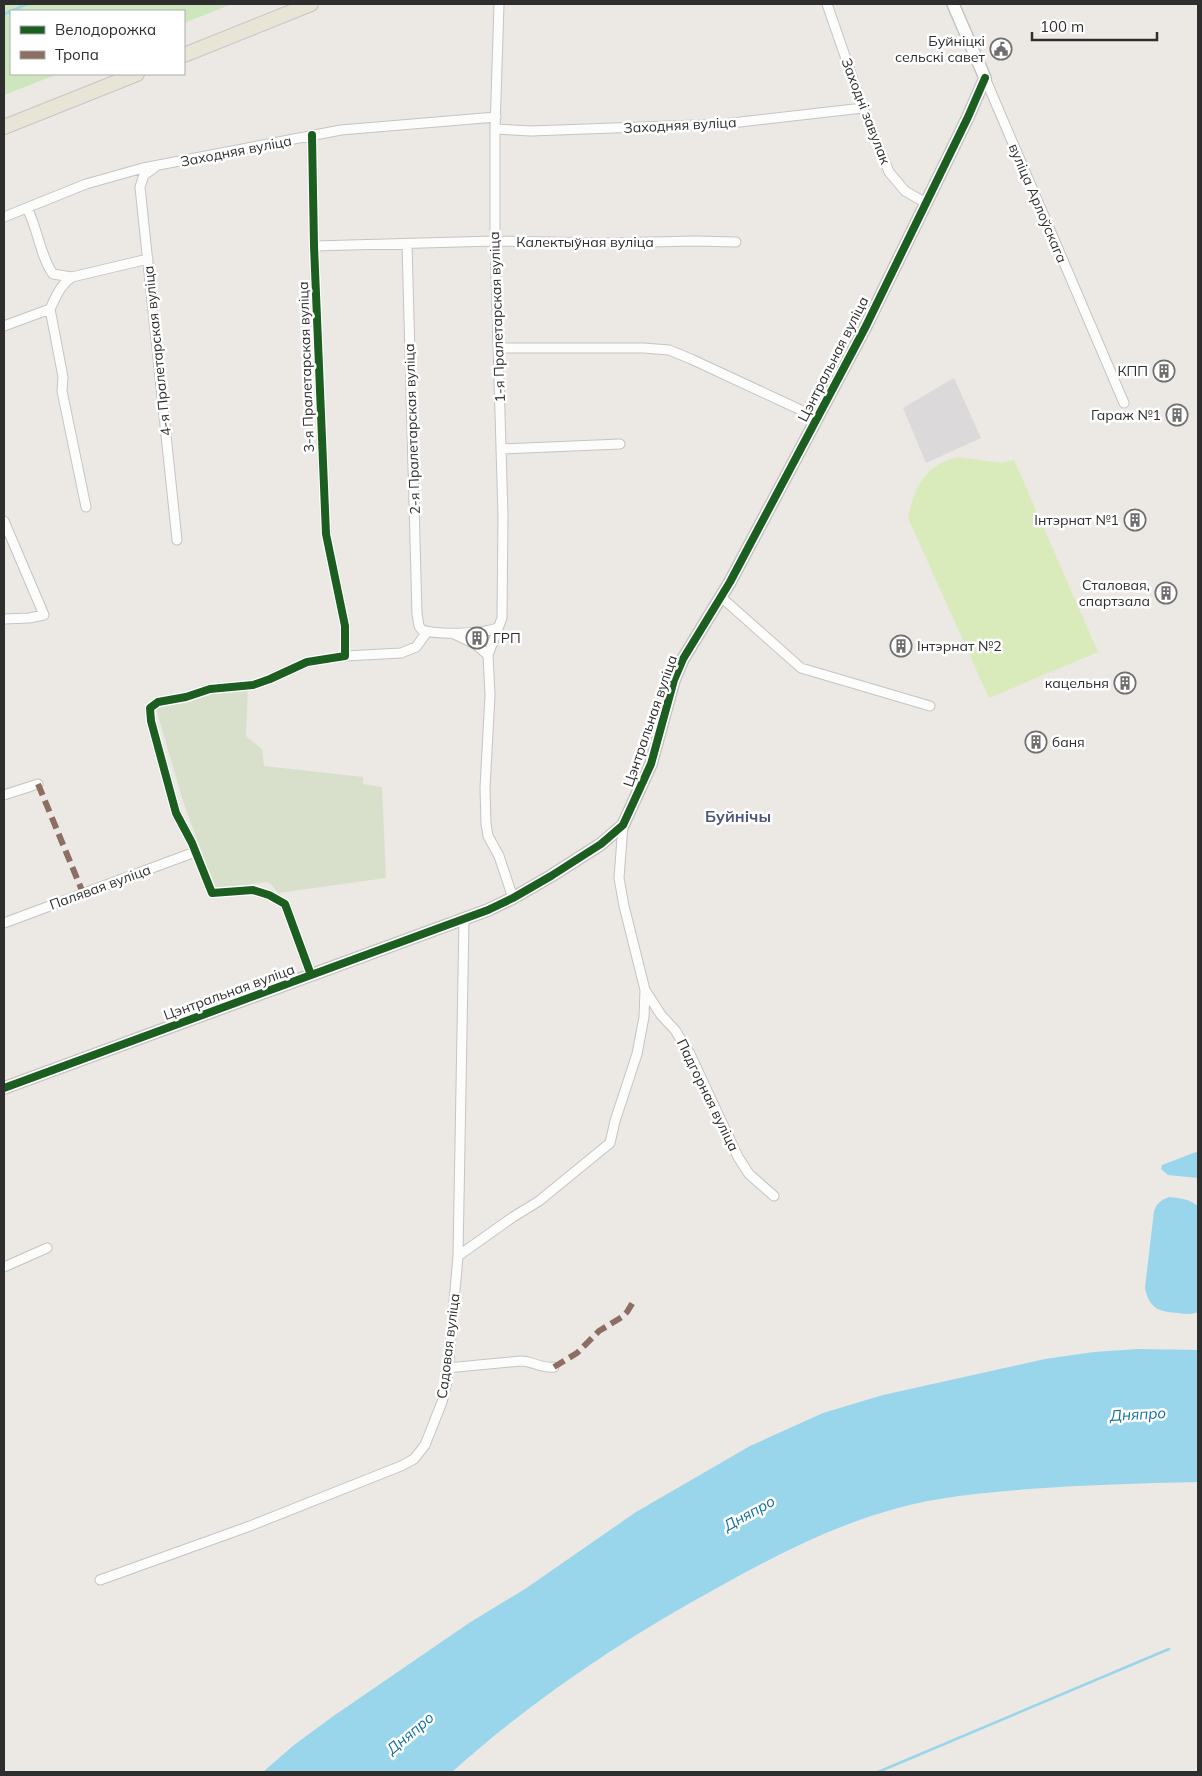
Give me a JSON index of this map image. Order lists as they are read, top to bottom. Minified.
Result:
{"streets":{"street":["Заходні завулак","Заходняя вуліца","вуліца Арлоўскага","Калектыўная вуліца","1-я Пралетарская вуліца","4-я Пралетарская вуліца","Цэнтральная вуліца","3-я Пралетарская вуліца","2-я Пралетарская вуліца","Палявая вуліца","Падгорная вуліца","Садовая вуліца"]},"crossings":[["Заходні завулак","Заходняя вуліца"],["Заходні завулак","Цэнтральная вуліца"],["Заходняя вуліца","1-я Пралетарская вуліца"],["Заходняя вуліца","4-я Пралетарская вуліца"],["Заходняя вуліца","3-я Пралетарская вуліца"],["вуліца Арлоўскага","Цэнтральная вуліца"],["Калектыўная вуліца","1-я Пралетарская вуліца"],["Калектыўная вуліца","3-я Пралетарская вуліца"],["Калектыўная вуліца","2-я Пралетарская вуліца"],["Цэнтральная вуліца","Падгорная вуліца"],["Цэнтральная вуліца","Садовая вуліца"],["Падгорная вуліца","Садовая вуліца"]],"districts":["Буйнічы"],"water":["Дняпро"],"places":{"public building":["Буйніцкі сельскі савет"],"building":["КПП","Гараж №1","Інтэрнат №1","Сталовая, спартзала","ГРП","Інтэрнат №2","кацельня","баня"]},"legend":["Велодорожка","Тропа"],"scale_bar":"100 m"}
